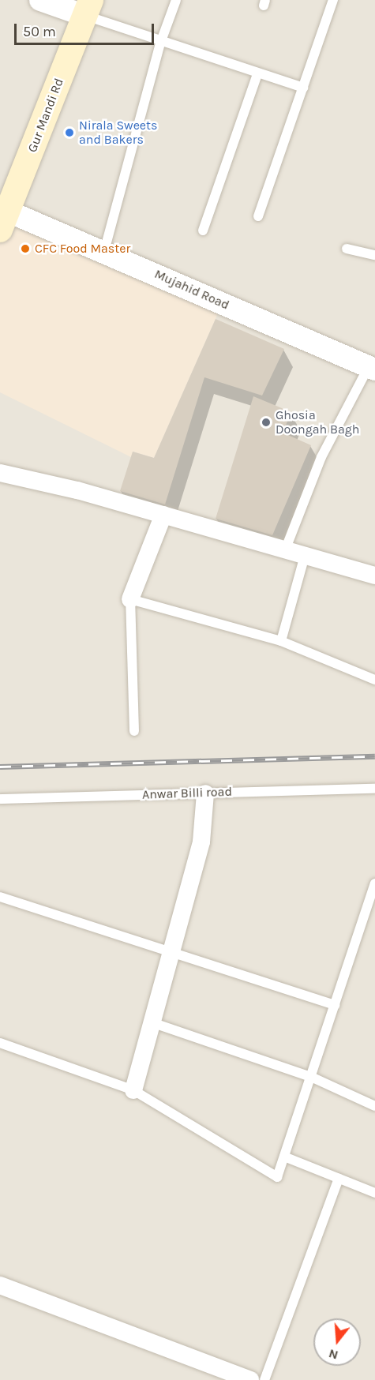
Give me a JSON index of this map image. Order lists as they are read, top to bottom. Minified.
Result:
{"streets":{"main road":["Gur Mandi Rd"],"street":["Mujahid Road"],"lane":["Anwar Billi road"]},"crossings":[["Gur Mandi Rd","Mujahid Road"]],"places":["Nirala Sweets and Bakers","CFC Food Master","Ghosia Doongah Bagh"],"scale_bar":"50 m","north":"bottom"}
